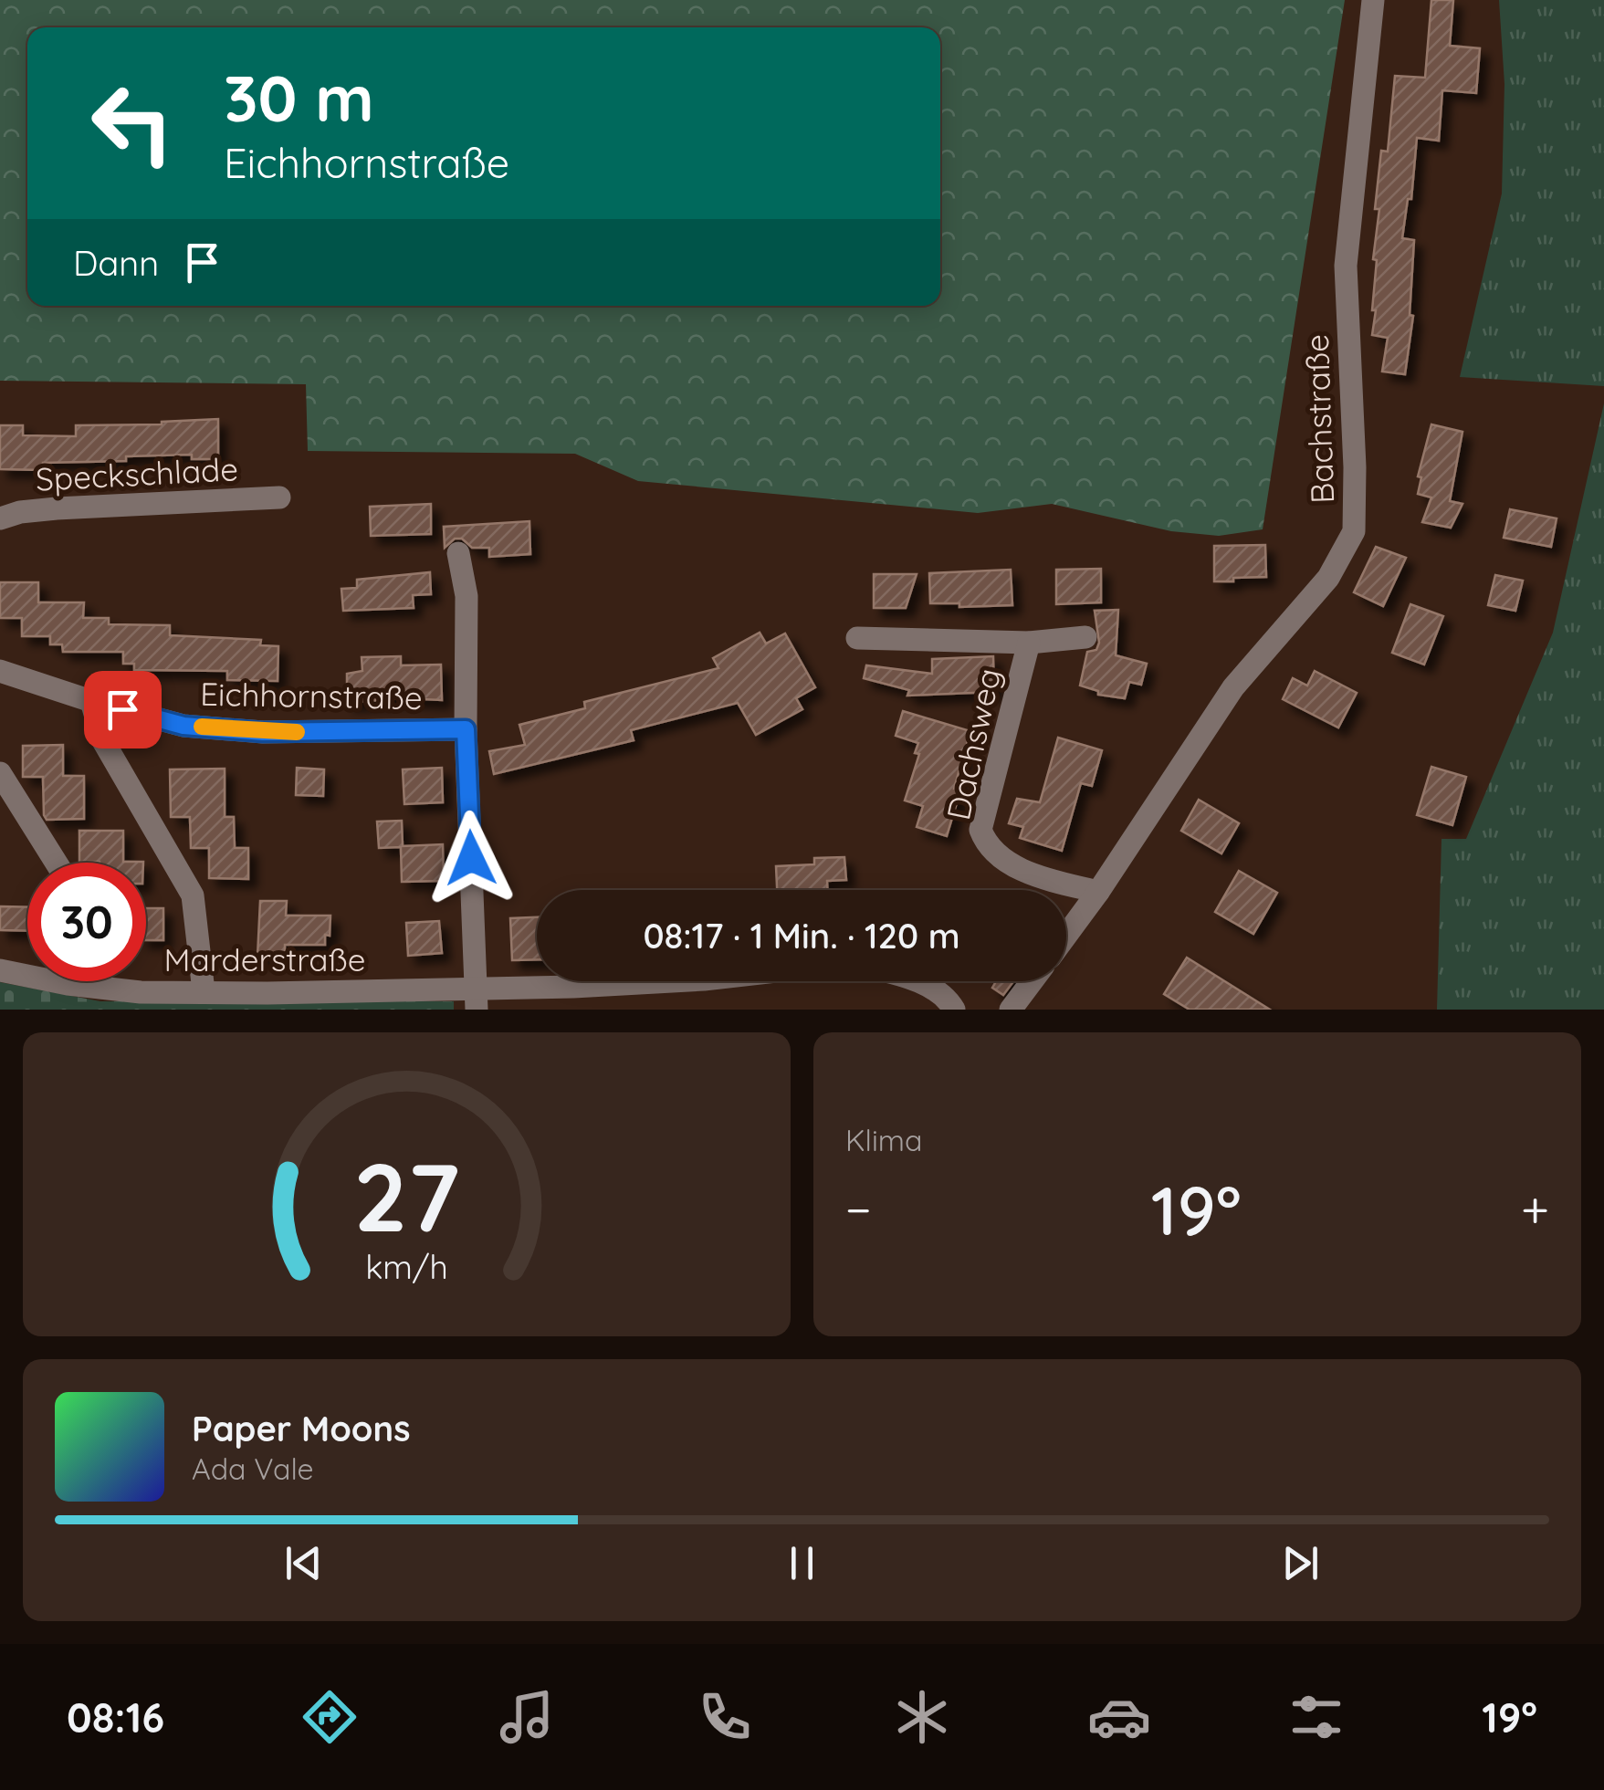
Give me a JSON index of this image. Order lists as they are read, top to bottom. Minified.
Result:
{"streets":{"street":["Bachstraße","Speckschlade","Eichhornstraße","Dachsweg","Marderstraße"]},"crossings":[["Bachstraße","Dachsweg"]],"page":{"turn":["30 m","Eichhornstraße"],"then":"Dann","limit":"30","trip":"08:17 · 1 Min. · 120 m","tile":"Klima","heat":["−","19°","+"],"song":["Paper Moons","Ada Vale"],"tabs":["08:16","19°"],"gauge":["27","km/h"]}}
